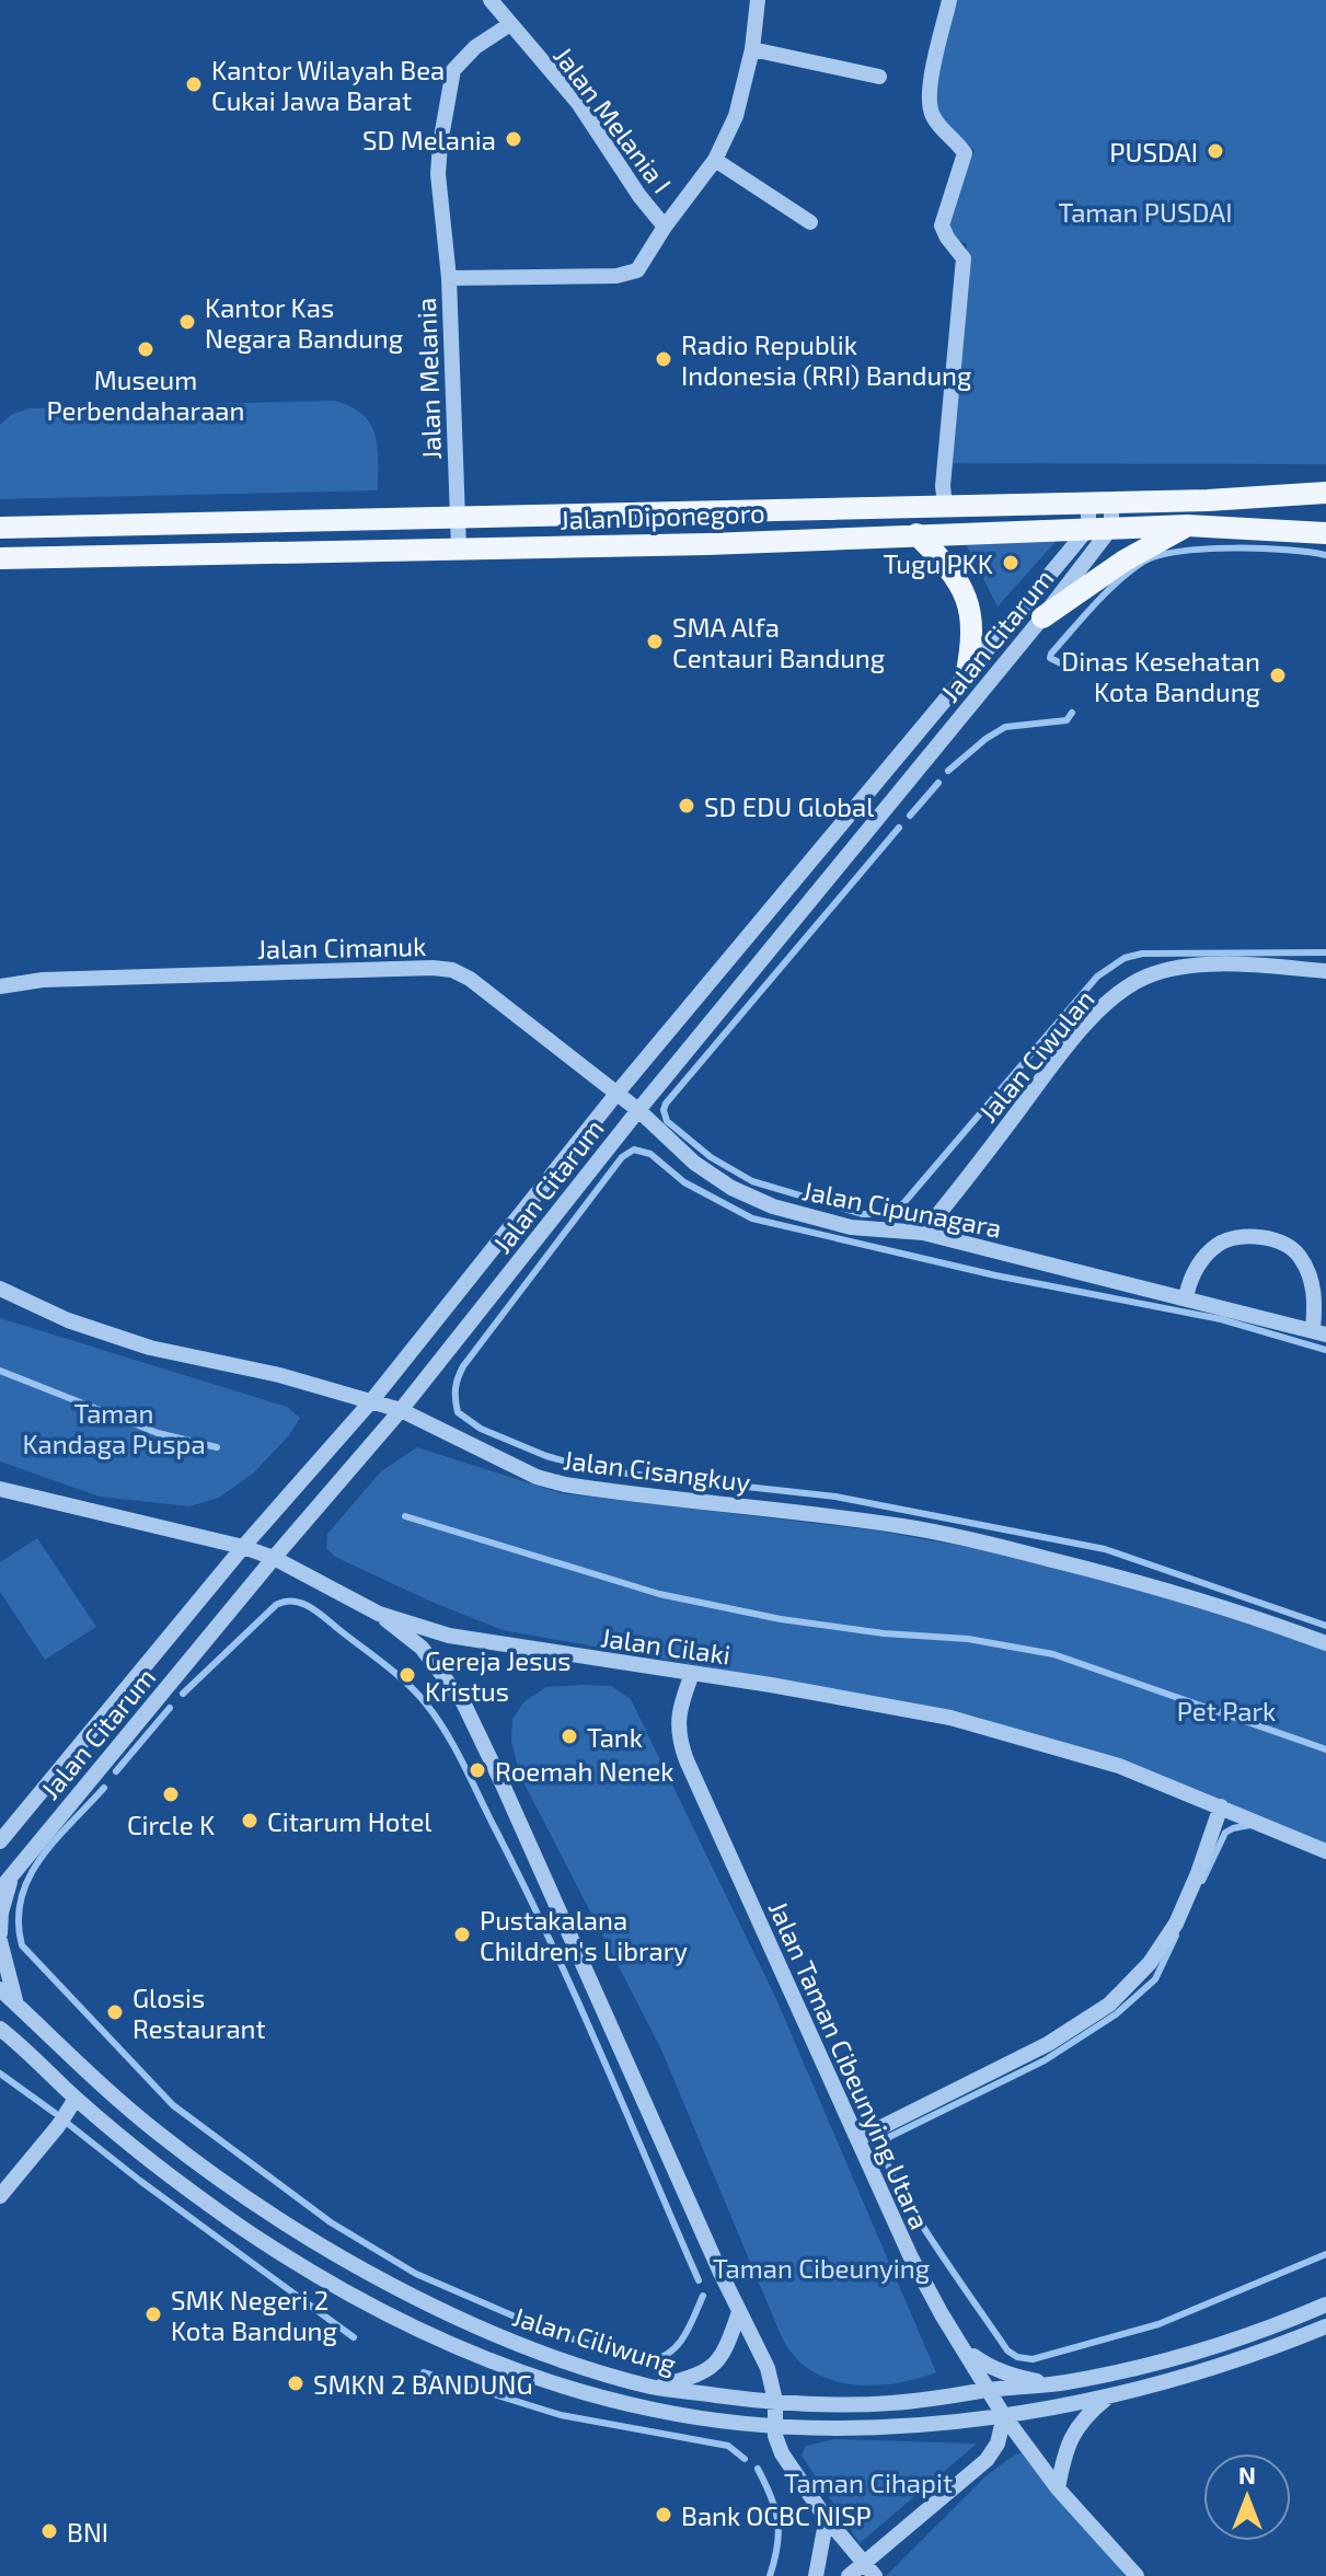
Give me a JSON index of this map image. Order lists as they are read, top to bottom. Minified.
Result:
{"streets":{"main road":["Jalan Diponegoro"],"street":["Jalan Melania I","Jalan Melania","Jalan Citarum","Jalan Cimanuk","Jalan Ciwulan","Jalan Cipunagara","Jalan Cisangkuy","Jalan Cilaki","Jalan Taman Cibeunying Utara","Jalan Ciliwung"]},"crossings":[["Jalan Melania I","Jalan Melania"],["Jalan Melania","Jalan Diponegoro"],["Jalan Diponegoro","Jalan Citarum"],["Jalan Citarum","Jalan Cimanuk"],["Jalan Citarum","Jalan Cipunagara"],["Jalan Citarum","Jalan Cisangkuy"],["Jalan Citarum","Jalan Cilaki"],["Jalan Cimanuk","Jalan Cipunagara"],["Jalan Ciwulan","Jalan Cipunagara"],["Jalan Cilaki","Jalan Taman Cibeunying Utara"],["Jalan Taman Cibeunying Utara","Jalan Ciliwung"]],"parks":["Taman PUSDAI","Taman Kandaga Puspa","Pet Park","Taman Cibeunying","Taman Cihapit"],"places":["Kantor Wilayah Bea Cukai Jawa Barat","SD Melania","PUSDAI","Kantor Kas Negara Bandung","Museum Perbendaharaan","Radio Republik Indonesia (RRI) Bandung","Tugu PKK","SMA Alfa Centauri Bandung","Dinas Kesehatan Kota Bandung","SD EDU Global","Gereja Jesus Kristus","Tank","Roemah Nenek","Circle K","Citarum Hotel","Pustakalana Children's Library","Glosis Restaurant","SMK Negeri 2 Kota Bandung","SMKN 2 BANDUNG","Bank OCBC NISP","BNI"],"north":"top"}
